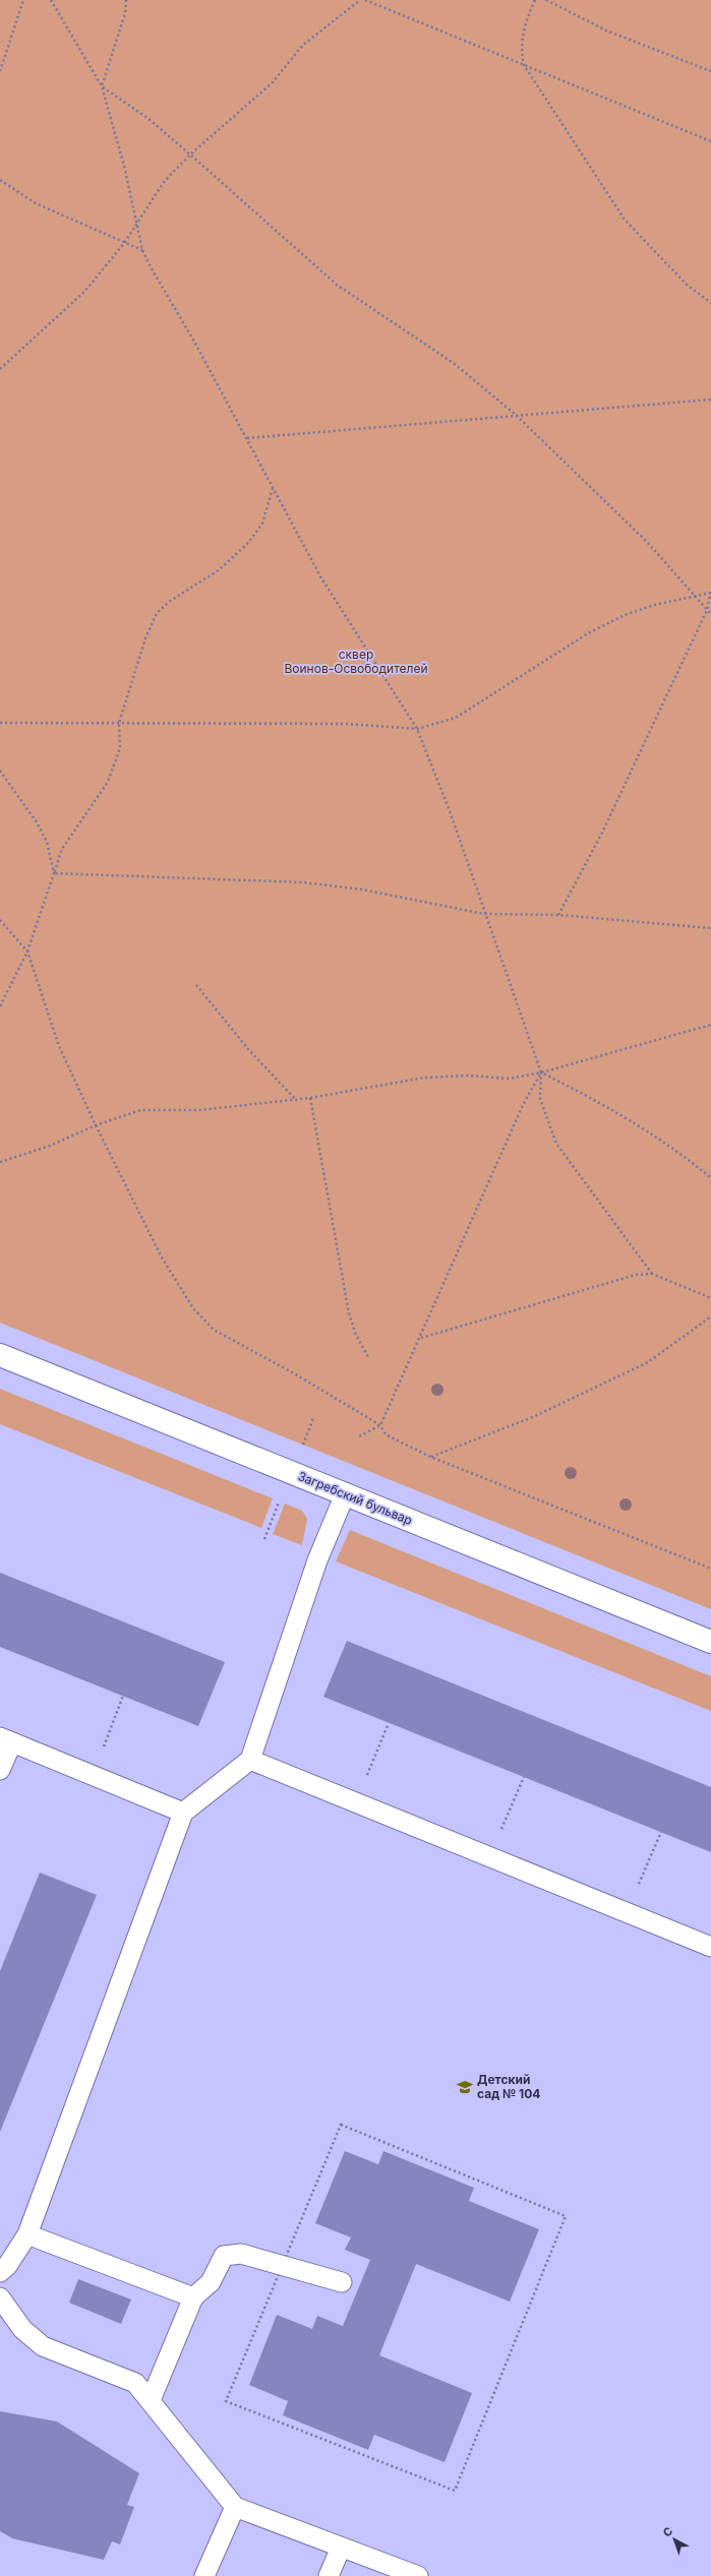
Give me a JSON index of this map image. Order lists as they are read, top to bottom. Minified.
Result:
{"streets":{"street":["Загребский бульвар"]},"parks":["сквер Воинов-Освободителей"],"places":{"school or university":["Детский сад № 104"]},"north":"top left"}
